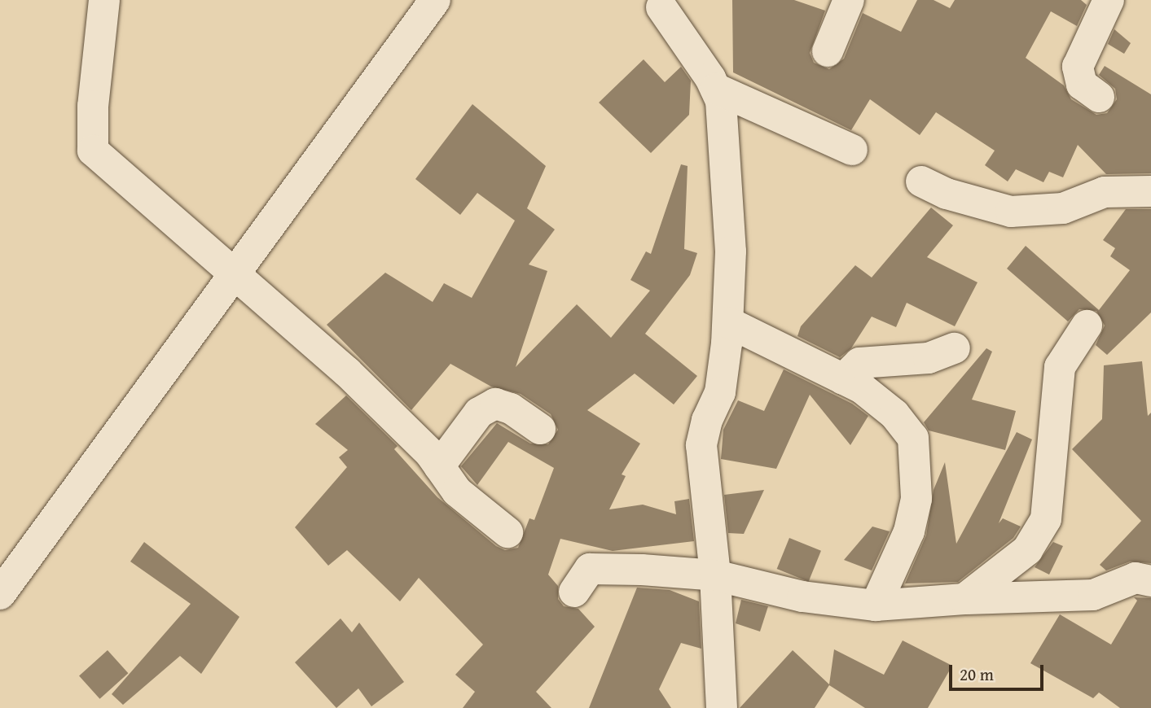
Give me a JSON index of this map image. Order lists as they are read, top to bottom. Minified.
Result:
{"scale_bar":"20 m"}
